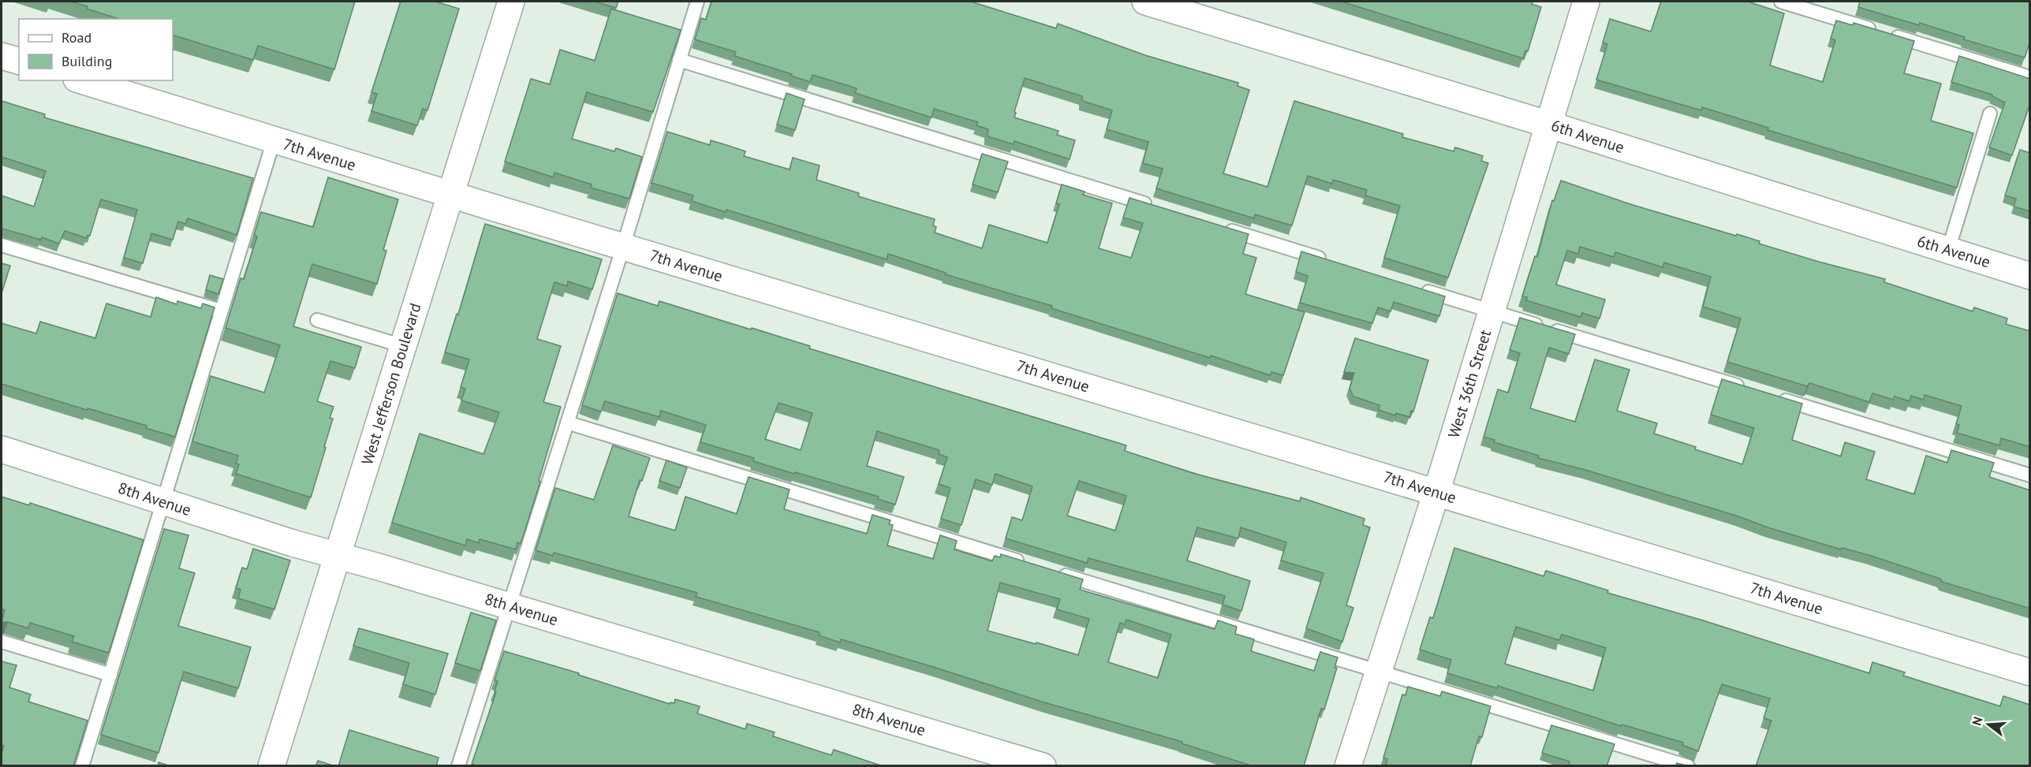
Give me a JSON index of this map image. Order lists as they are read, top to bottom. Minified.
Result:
{"streets":{"street":["6th Avenue","7th Avenue","West Jefferson Boulevard","West 36th Street","8th Avenue"]},"crossings":[["6th Avenue","West 36th Street"],["7th Avenue","West Jefferson Boulevard"],["7th Avenue","West 36th Street"],["West Jefferson Boulevard","8th Avenue"]],"legend":["Road","Building"],"north":"left"}
